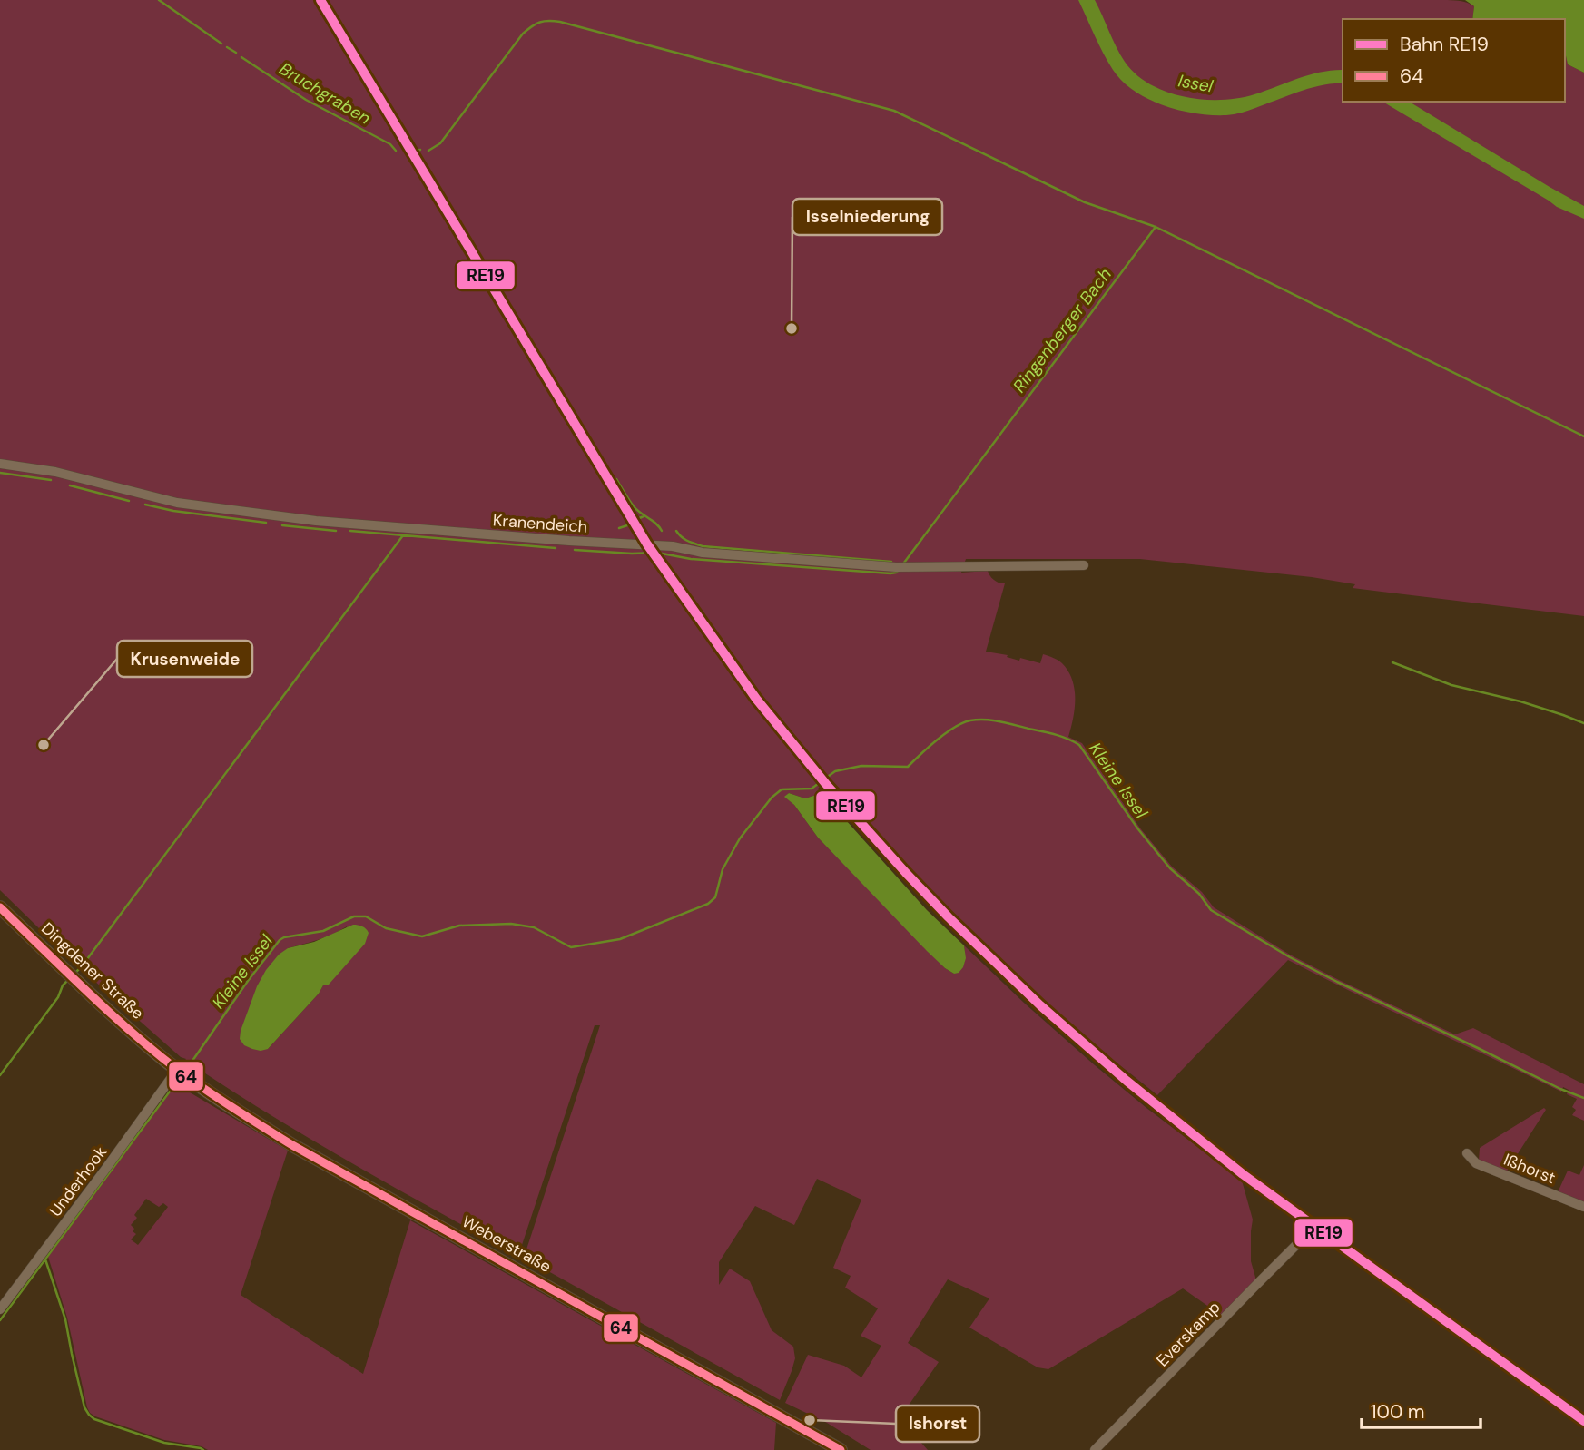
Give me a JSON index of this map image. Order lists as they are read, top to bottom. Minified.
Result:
{"streets":{"main road":["Dingdener Straße","Weberstraße"],"street":["Kranendeich","Ißhorst","Underhook","Everskamp"]},"crossings":[["Dingdener Straße","Weberstraße"],["Underhook","Weberstraße"]],"water":["Issel","Bruchgraben","Ringenberger Bach","Kleine Issel"],"places":["Isselniederung","Krusenweide","Ishorst"],"lines":["rail line RE19","transit line 64"],"legend":["Bahn RE19","64"],"scale_bar":"100 m"}
